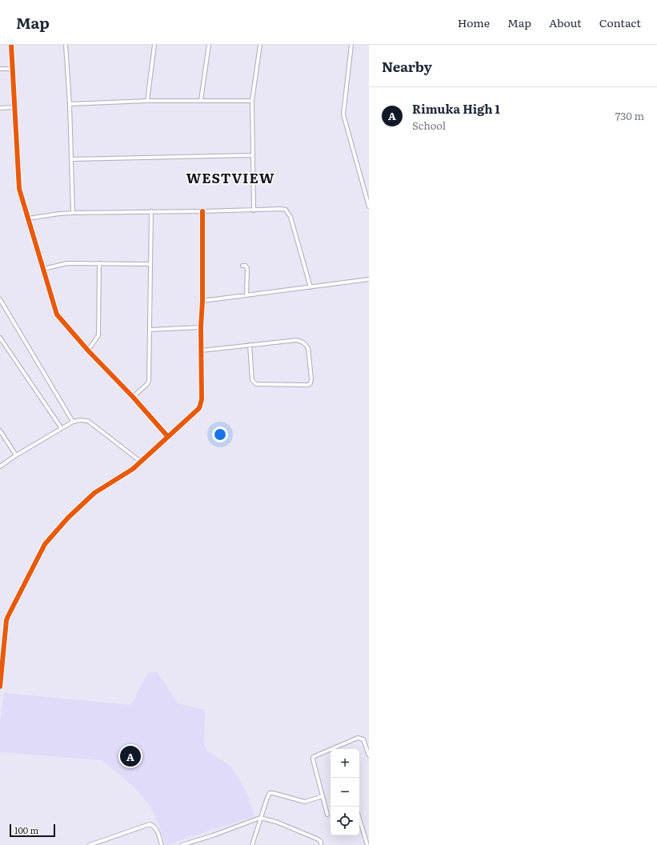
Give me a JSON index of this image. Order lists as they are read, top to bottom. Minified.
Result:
{"districts":["WESTVIEW"],"scale_bar":"100 m","page":{"header":"Map","nav":["Home","Map","About","Contact"],"heading":"Nearby","list":[{"mark":"A","name":"Rimuka High 1","note":"School","value":"730 m"}],"pins":"A","map_buttons":["+","−"],"scale":"100 m"}}
